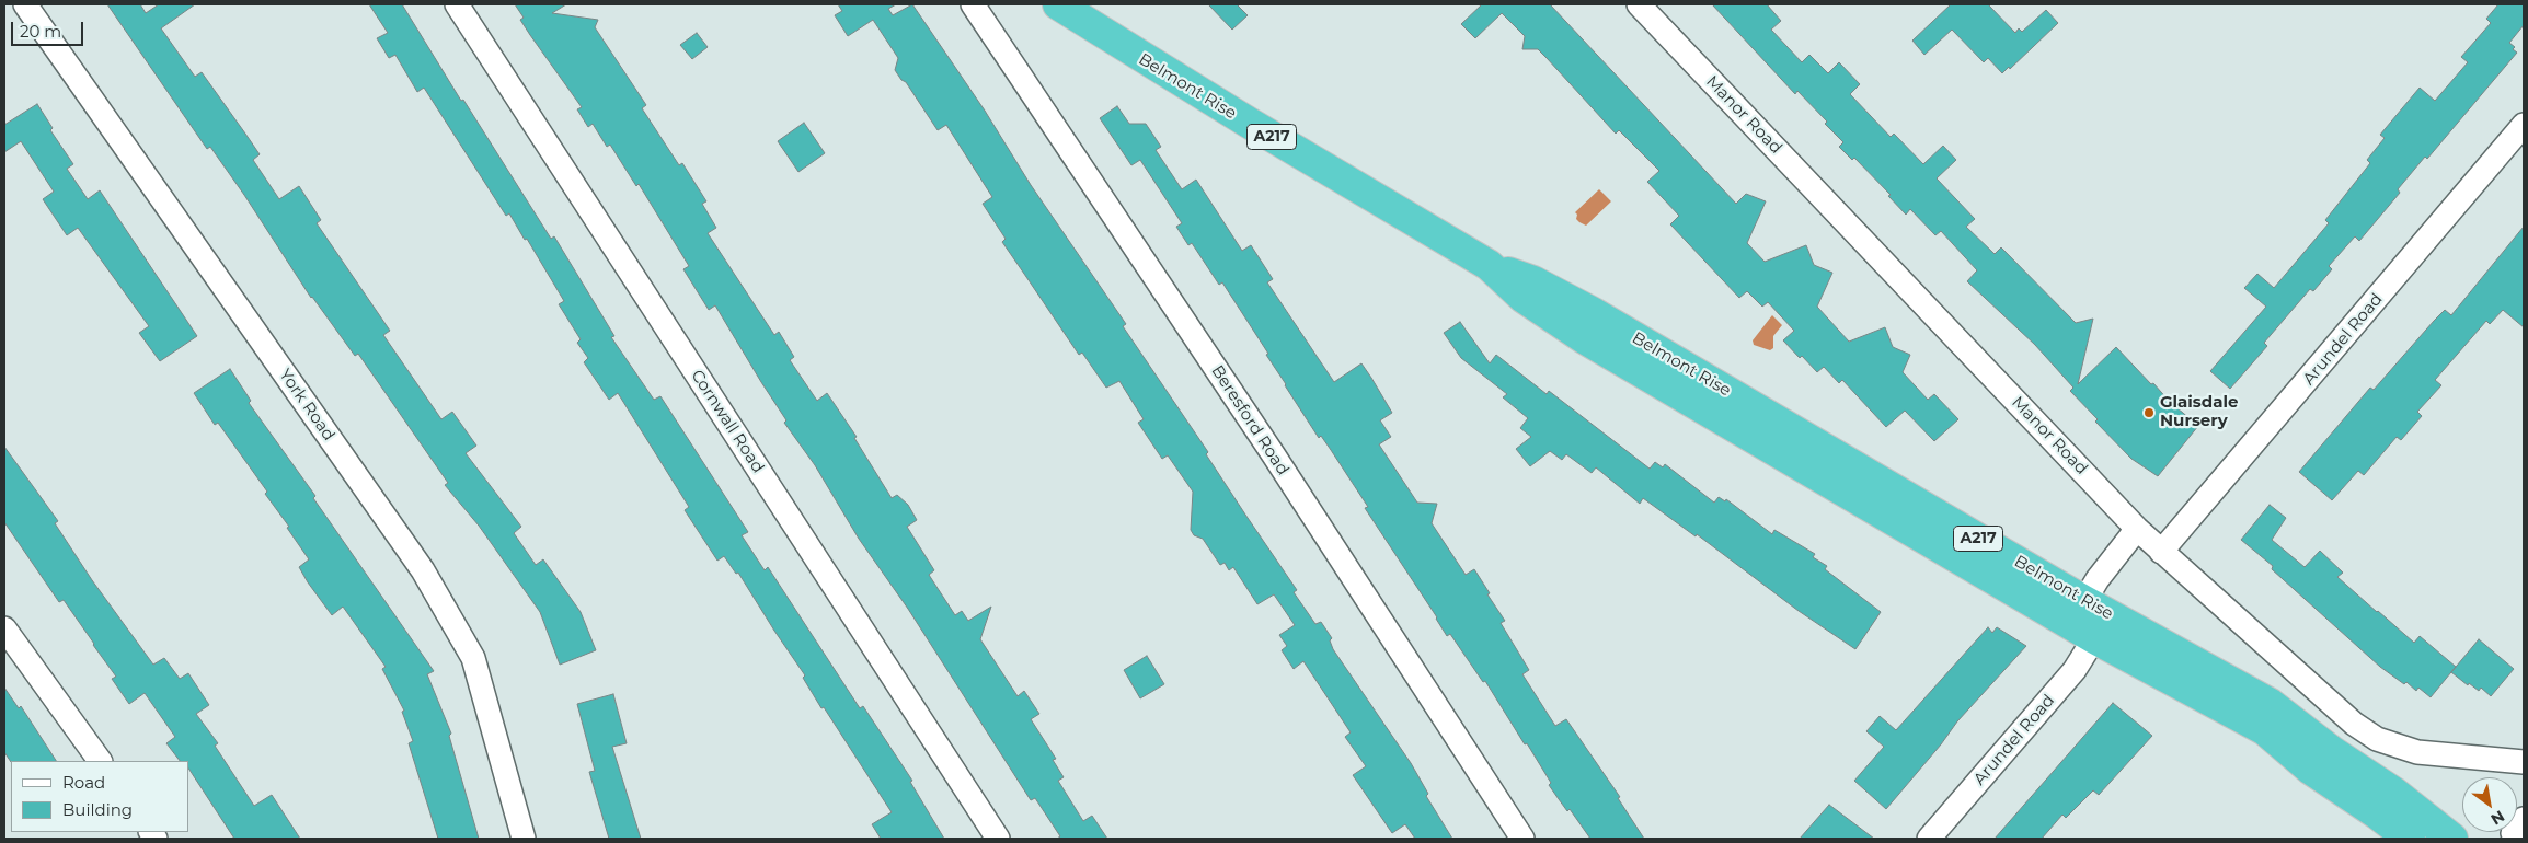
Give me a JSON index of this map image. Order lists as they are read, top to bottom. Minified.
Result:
{"streets":{"highway":["Belmont Rise","A217"],"street":["Manor Road","Arundel Road","York Road","Beresford Road","Cornwall Road"]},"crossings":[["Belmont Rise","Arundel Road"],["Manor Road","Arundel Road"]],"places":["Glaisdale Nursery"],"legend":["Road","Building"],"scale_bar":"20 m","north":"bottom right"}
